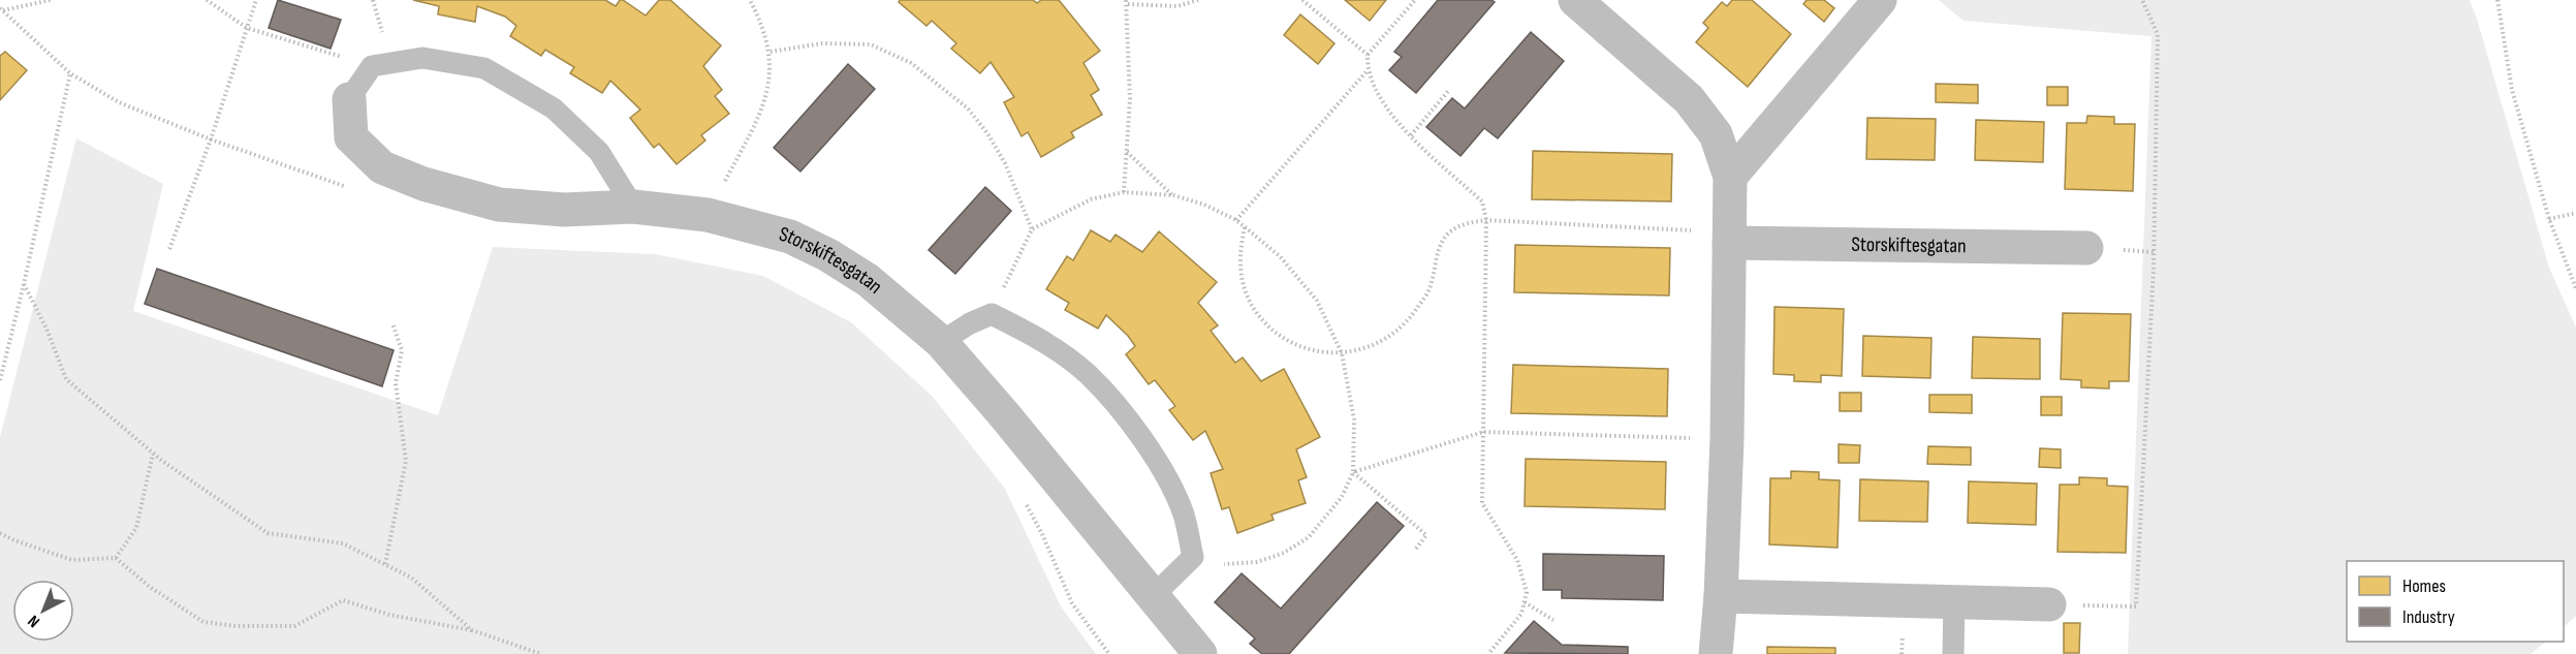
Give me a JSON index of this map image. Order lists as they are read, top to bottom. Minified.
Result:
{"streets":{"street":["Storskiftesgatan"]},"legend":["Homes","Industry"],"north":"bottom left"}
